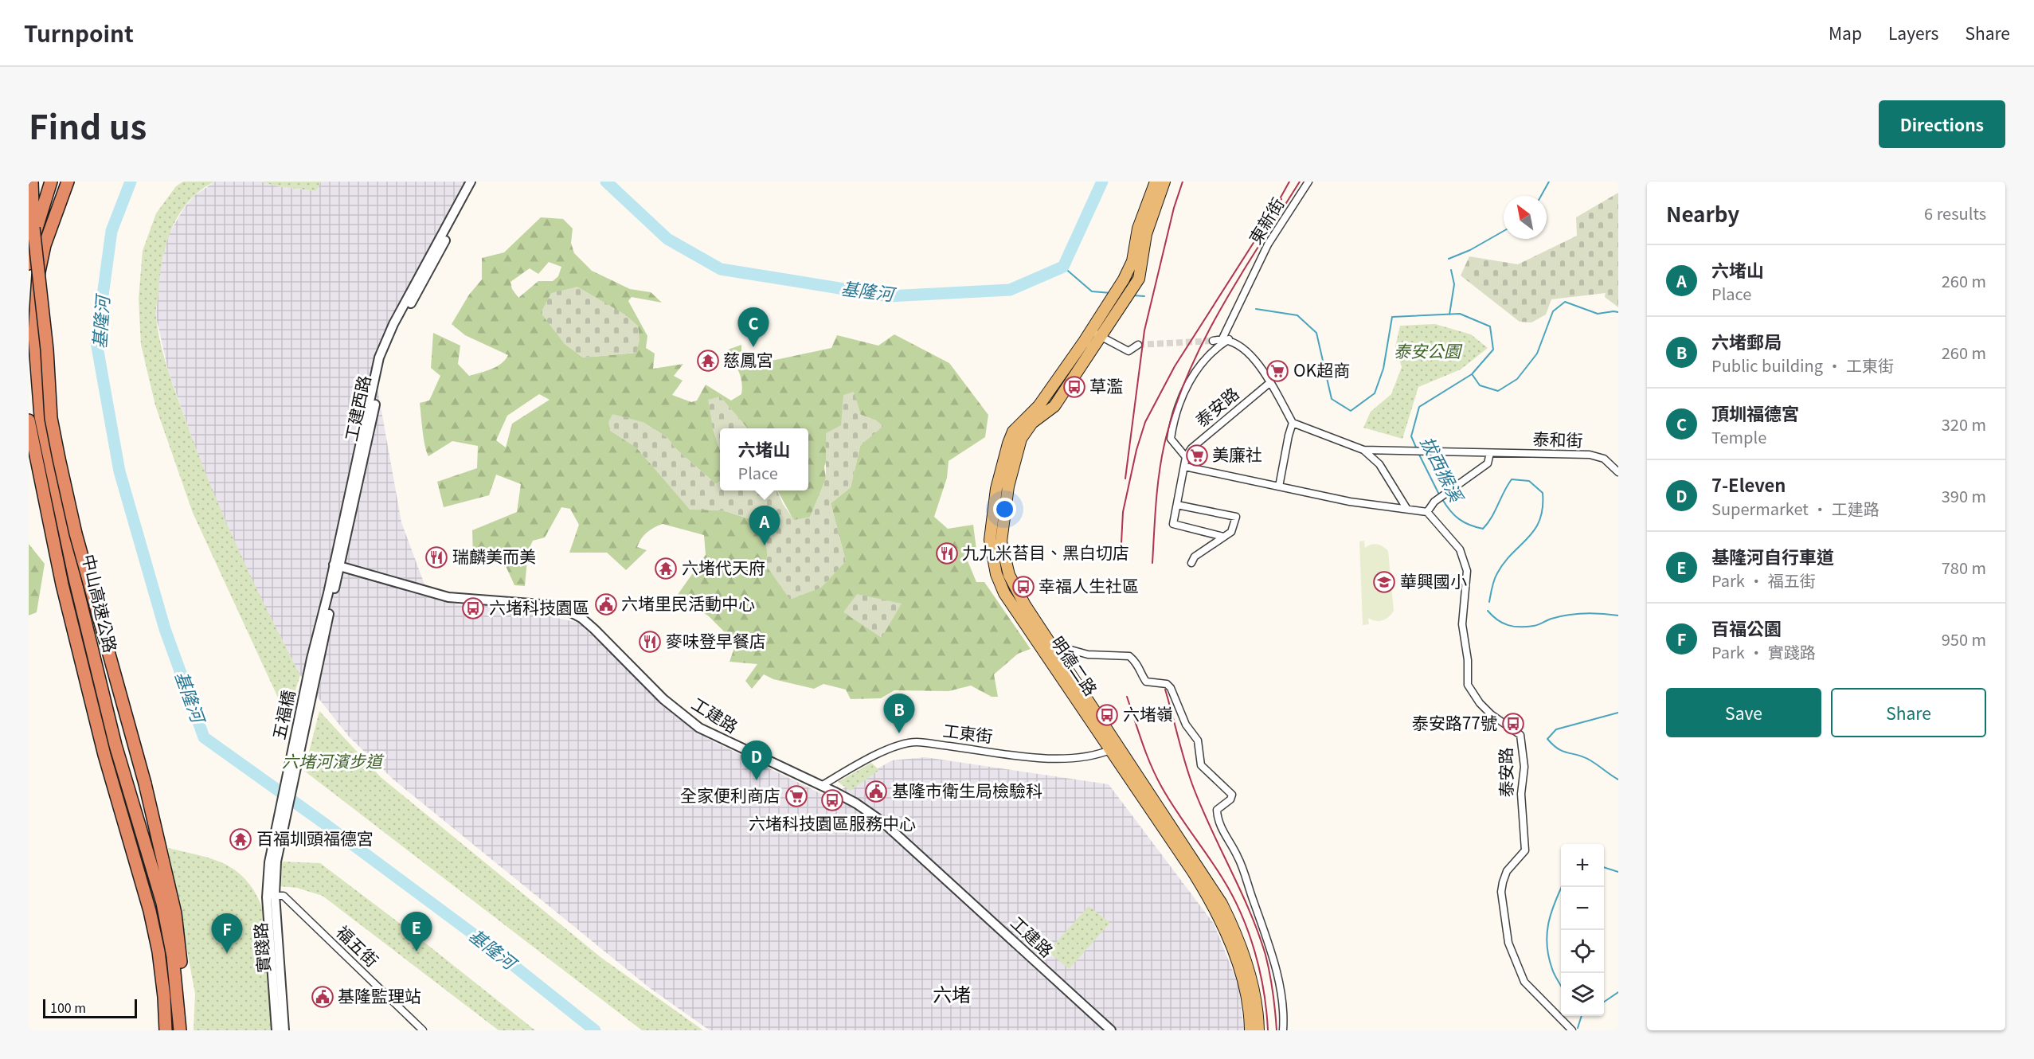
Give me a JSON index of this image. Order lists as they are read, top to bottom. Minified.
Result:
{"streets":{"highway":["中山高速公路"],"main road":["明德二路"],"street":["東新街","泰安路","工建西路","泰和街","五福橋","工建路","工東街","福五街","實踐路"]},"crossings":[["工建西路","五福橋"],["工建西路","工建路"],["明德二路","工東街"],["五福橋","實踐路"],["工建路","工東街"],["福五街","實踐路"]],"districts":["六堵"],"water":["基隆河","拔西猴溪"],"parks":["泰安公園","六堵河濱步道"],"places":{"temple":["慈鳳宮","六堵代天府","百福圳頭福德宮"],"supermarket":["OK超商","美廉社","全家便利商店"],"bus stop":["草濫","幸福人生社區","六堵科技園區","六堵嶺","泰安路77號","六堵科技園區服務中心"],"restaurant":["九九米苔目、黑白切店","瑞麟美而美","麥味登早餐店"],"school or university":["華興國小"],"public building":["六堵里民活動中心","基隆市衛生局檢驗科","基隆監理站"]},"scale_bar":"100 m","north":"top left","page":{"header":"Turnpoint","nav":["Map","Layers","Share"],"title":"Find us","buttons":["Directions",["Save","Share"]],"heading":["Nearby","6 results"],"list":[{"mark":"A","name":"六堵山","note":"Place","value":"260 m"},{"mark":"B","name":"六堵郵局","note":"Public building · 工東街","value":"260 m"},{"mark":"C","name":"頂圳福德宮","note":"Temple","value":"320 m"},{"mark":"D","name":"7-Eleven","note":"Supermarket · 工建路","value":"390 m"},{"mark":"E","name":"基隆河自行車道","note":"Park · 福五街","value":"780 m"},{"mark":"F","name":"百福公園","note":"Park · 實踐路","value":"950 m"}],"pins":["C","A","B","D","E","F"],"popup":["六堵山","Place"],"map_buttons":["+","−"],"scale":"100 m"}}
